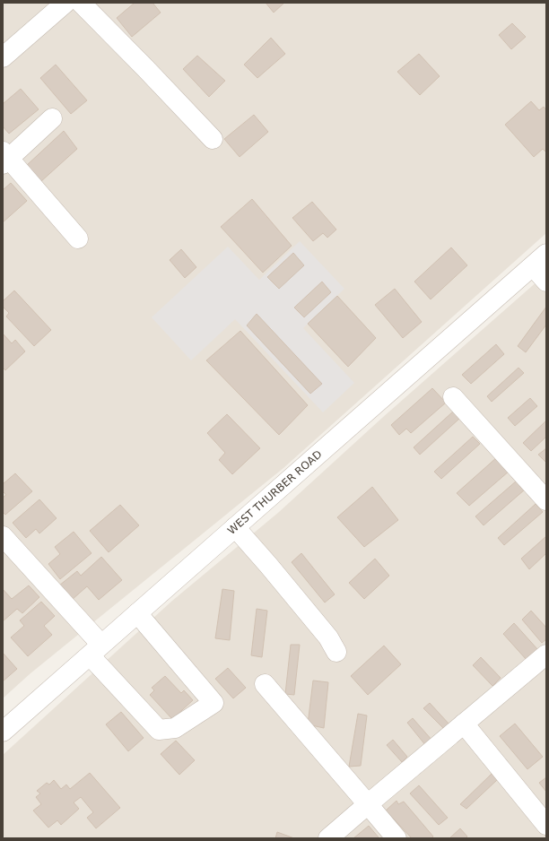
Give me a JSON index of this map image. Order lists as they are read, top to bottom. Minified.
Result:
{"streets":{"street":["WEST THURBER ROAD"]}}
